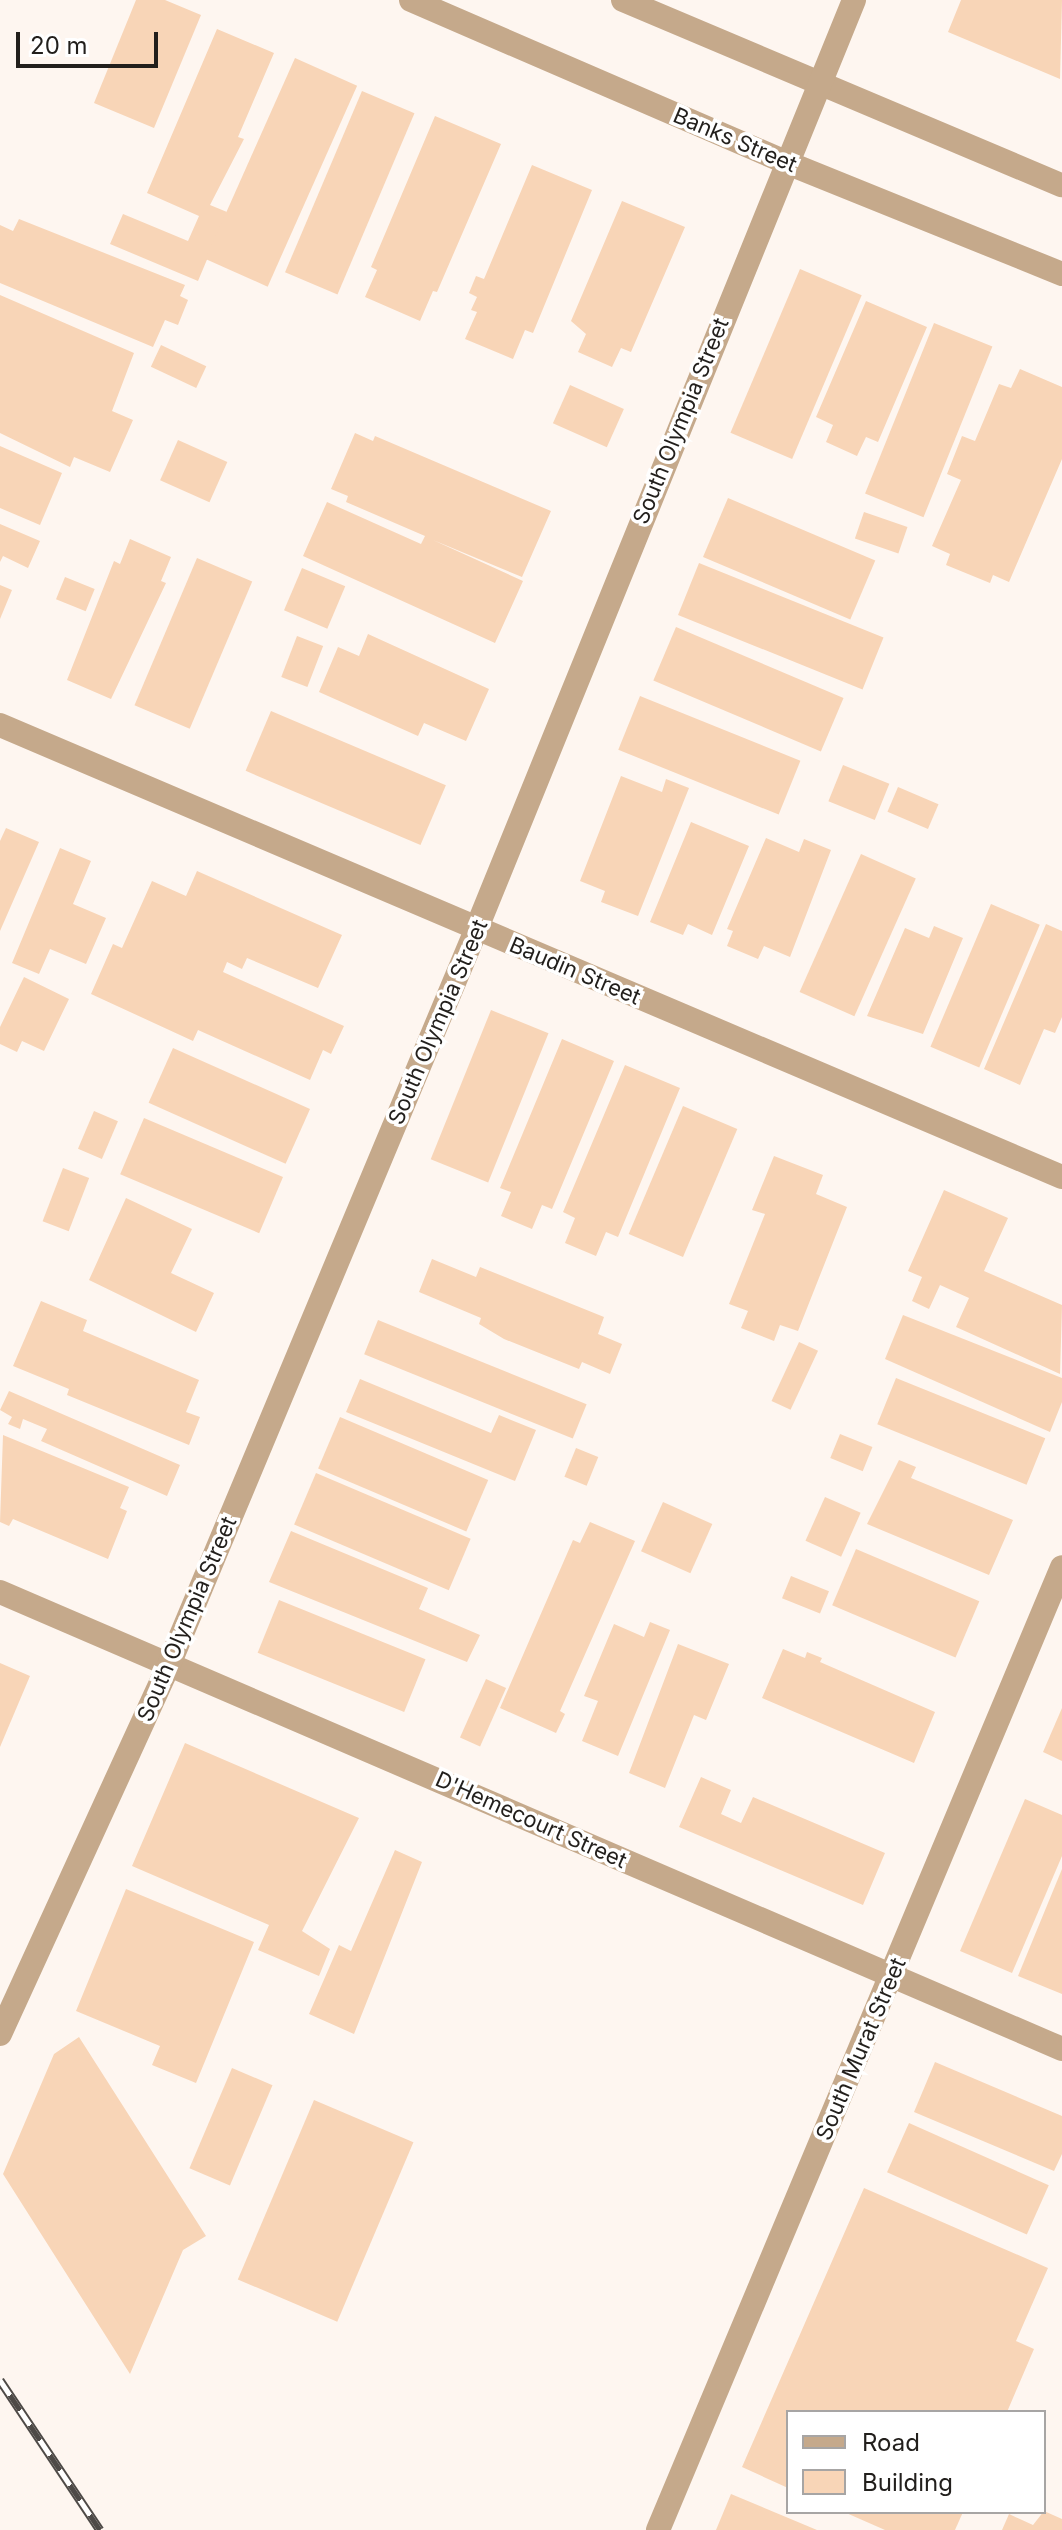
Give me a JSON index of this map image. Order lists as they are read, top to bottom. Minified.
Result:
{"streets":{"street":["Banks Street","South Olympia Street","Baudin Street","D'Hemecourt Street","South Murat Street"]},"crossings":[["Banks Street","South Olympia Street"],["South Olympia Street","Baudin Street"],["South Olympia Street","D'Hemecourt Street"],["D'Hemecourt Street","South Murat Street"]],"legend":["Road","Building"],"scale_bar":"20 m"}
